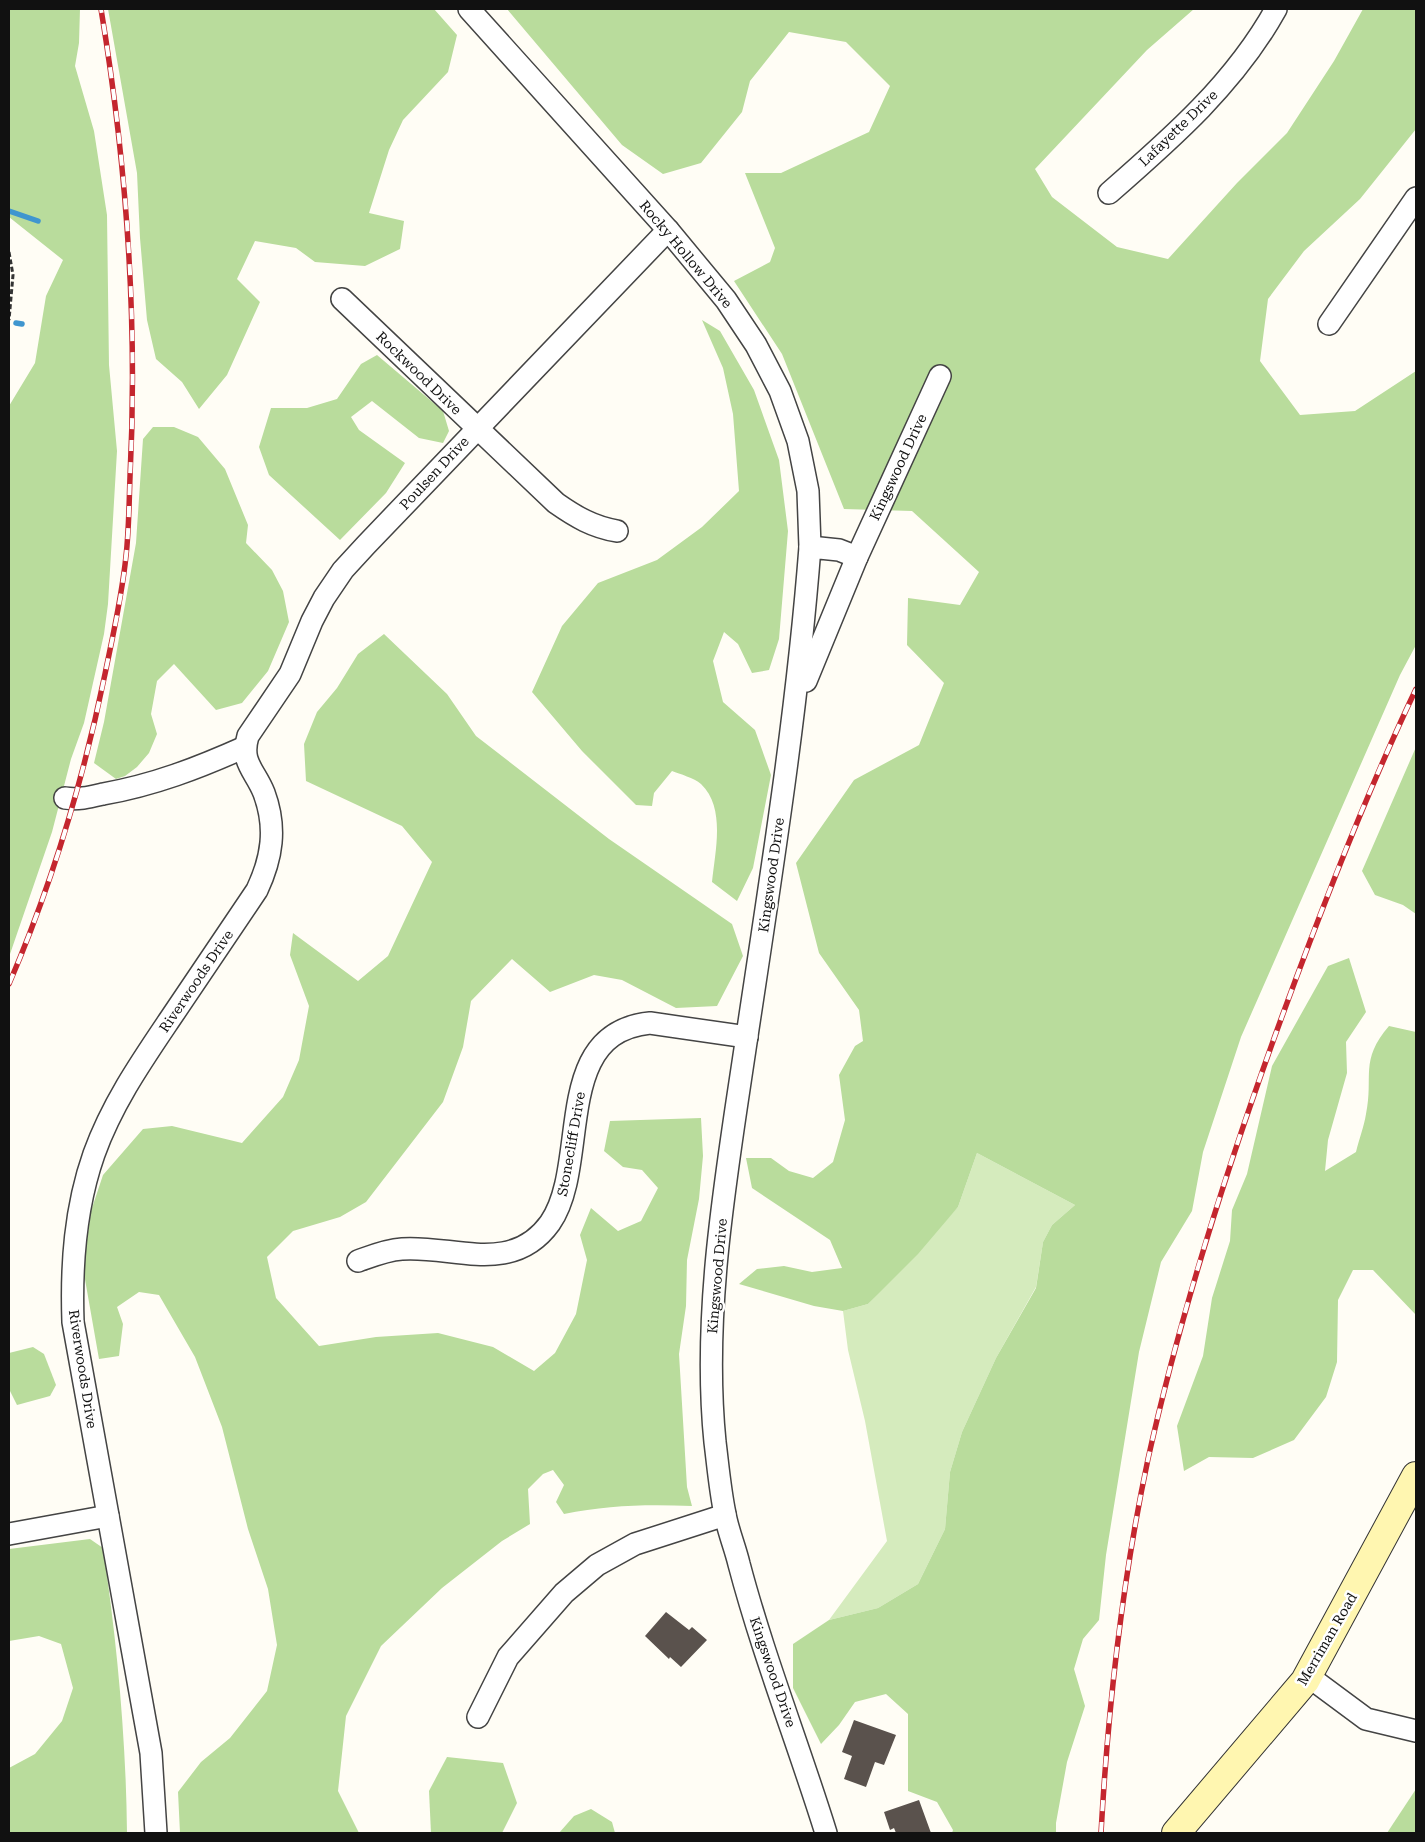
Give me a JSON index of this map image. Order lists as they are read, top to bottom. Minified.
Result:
{"streets":{"main road":["Merriman Road"],"street":["Lafayette Drive","Rocky Hollow Drive","Rockwood Drive","Kingswood Drive","Poulsen Drive","Riverwoods Drive","Stonecliff Drive"]},"crossings":[["Rocky Hollow Drive","Kingswood Drive"],["Rocky Hollow Drive","Poulsen Drive"],["Rockwood Drive","Poulsen Drive"],["Kingswood Drive","Stonecliff Drive"],["Poulsen Drive","Riverwoods Drive"]]}
